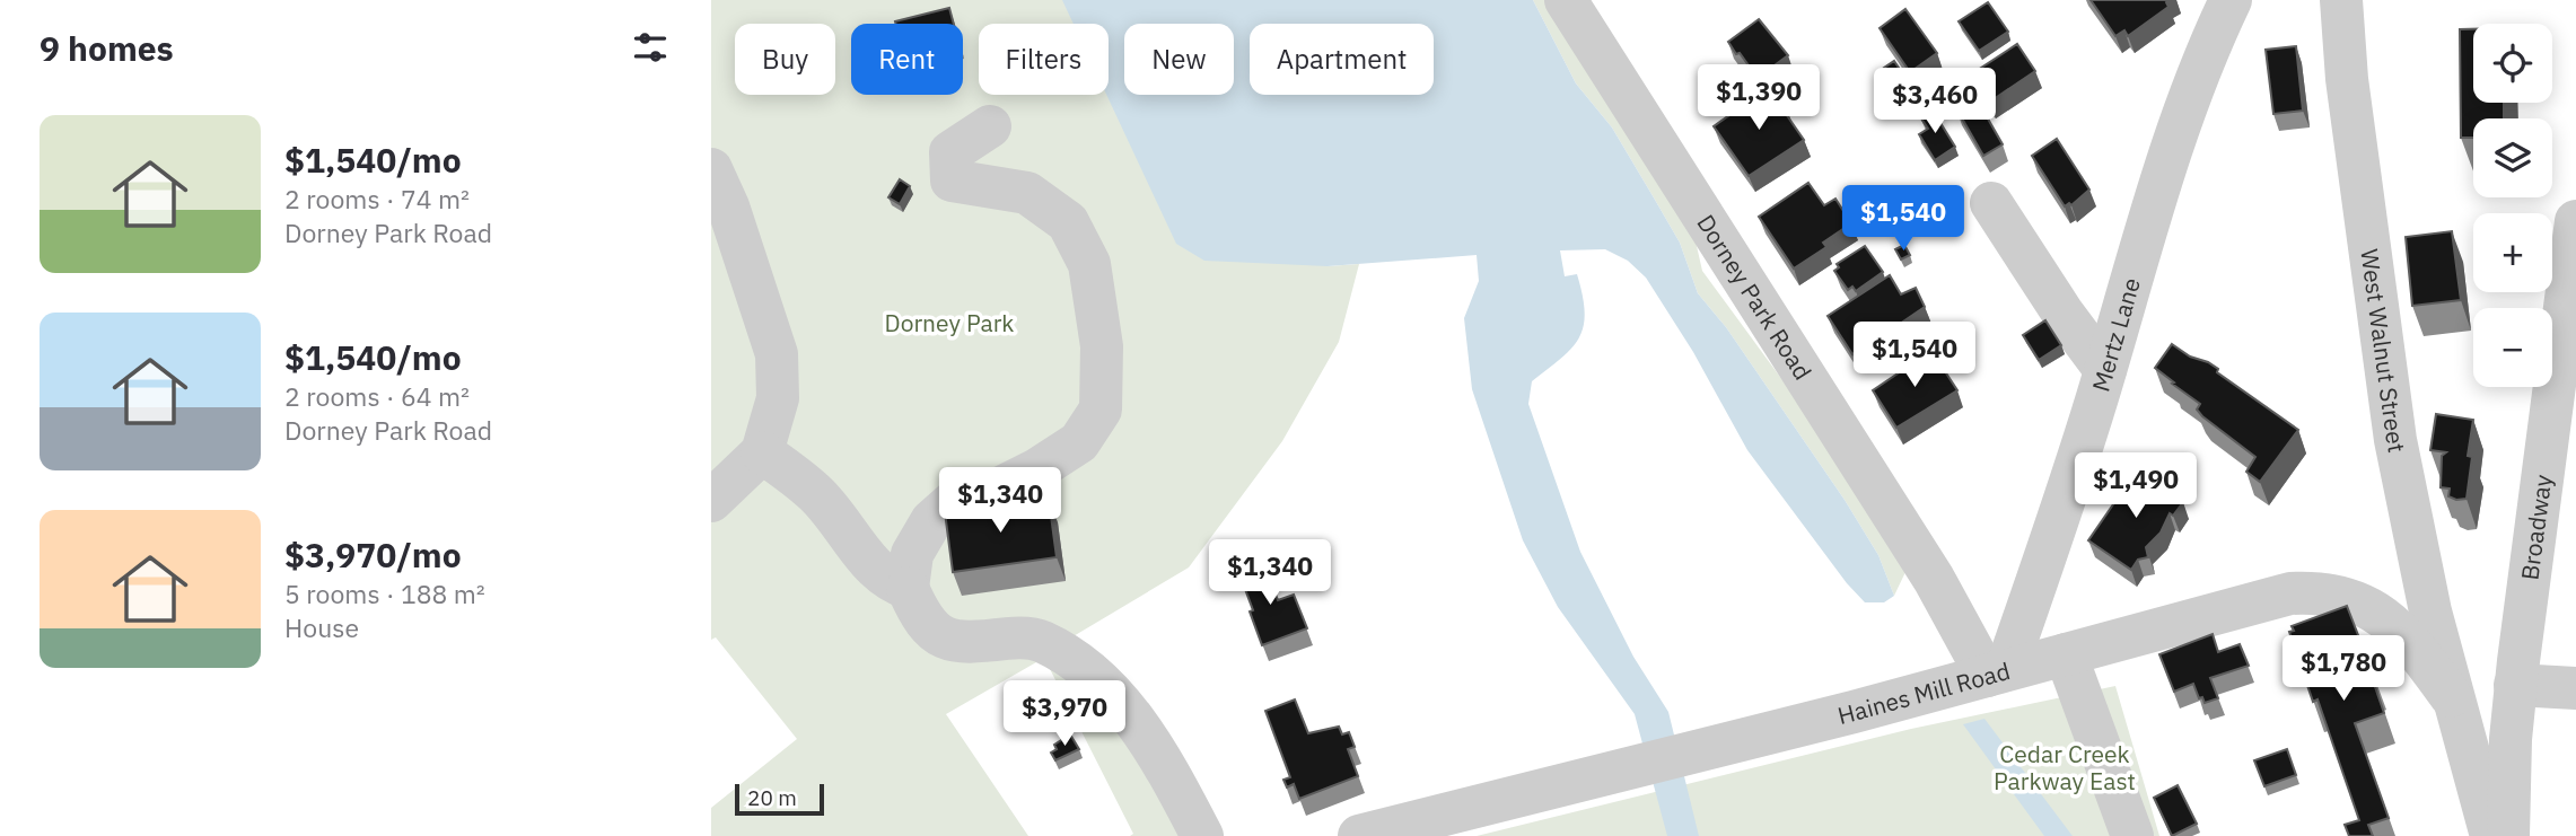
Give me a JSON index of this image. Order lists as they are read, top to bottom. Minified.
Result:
{"streets":{"street":["Dorney Park Road","Mertz Lane","West Walnut Street","Broadway","Haines Mill Road"]},"crossings":[["Dorney Park Road","Mertz Lane"],["Dorney Park Road","Haines Mill Road"],["Mertz Lane","Haines Mill Road"],["West Walnut Street","Haines Mill Road"]],"parks":["Dorney Park","Cedar Creek Parkway East"],"scale_bar":"20 m","page":{"heading":"9 homes","map_buttons":["+","−"],"chip":["Buy","Rent","Filters","New","Apartment"],"price":["$1,390","$3,460","$1,540","$1,540","$1,490","$1,340","$1,340","$1,780","$3,970"],"list":[{"name":"$1,540/mo","note":"2 rooms · 74 m² · Dorney Park Road"},{"name":"$1,540/mo","note":"2 rooms · 64 m² · Dorney Park Road"},{"name":"$3,970/mo","note":"5 rooms · 188 m² · House"}],"scale":"20 m"}}
